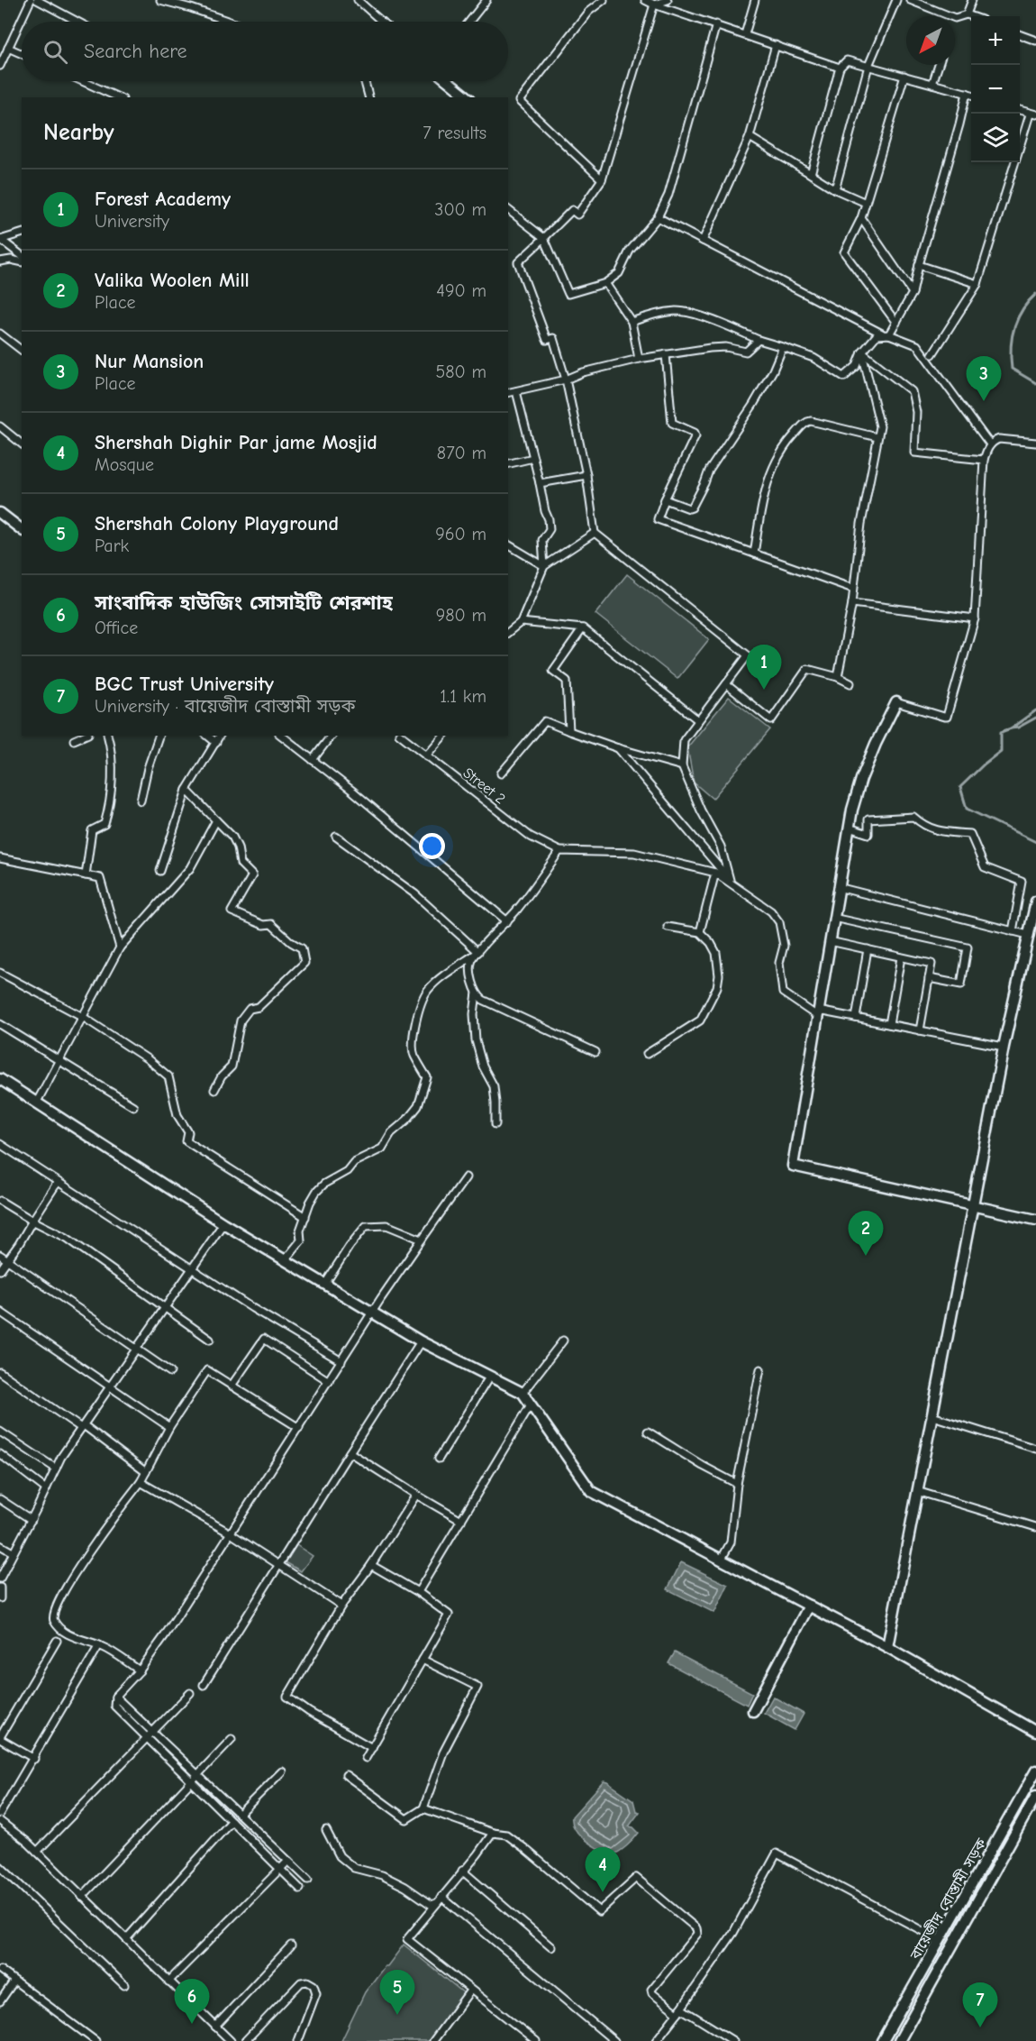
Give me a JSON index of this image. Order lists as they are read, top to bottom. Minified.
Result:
{"streets":{"street":["Street 2","বায়েজীদ বোস্তামী সড়ক"]},"north":"bottom left","page":{"map_buttons":["+","−"],"search":"Search here","heading":["Nearby","7 results"],"list":[{"mark":"1","name":"Forest Academy","note":"University","value":"300 m"},{"mark":"2","name":"Valika Woolen Mill","note":"Place","value":"490 m"},{"mark":"3","name":"Nur Mansion","note":"Place","value":"580 m"},{"mark":"4","name":"Shershah Dighir Par jame Mosjid","note":"Mosque","value":"870 m"},{"mark":"5","name":"Shershah Colony Playground","note":"Park","value":"960 m"},{"mark":"6","name":"সাংবাদিক হাউজিং সোসাইটি শেরশাহ","note":"Office","value":"980 m"},{"mark":"7","name":"BGC Trust University","note":"University · বায়েজীদ বোস্তামী সড়ক","value":"1.1 km"}],"pins":["3","1","2","4","5","6","7"]}}
